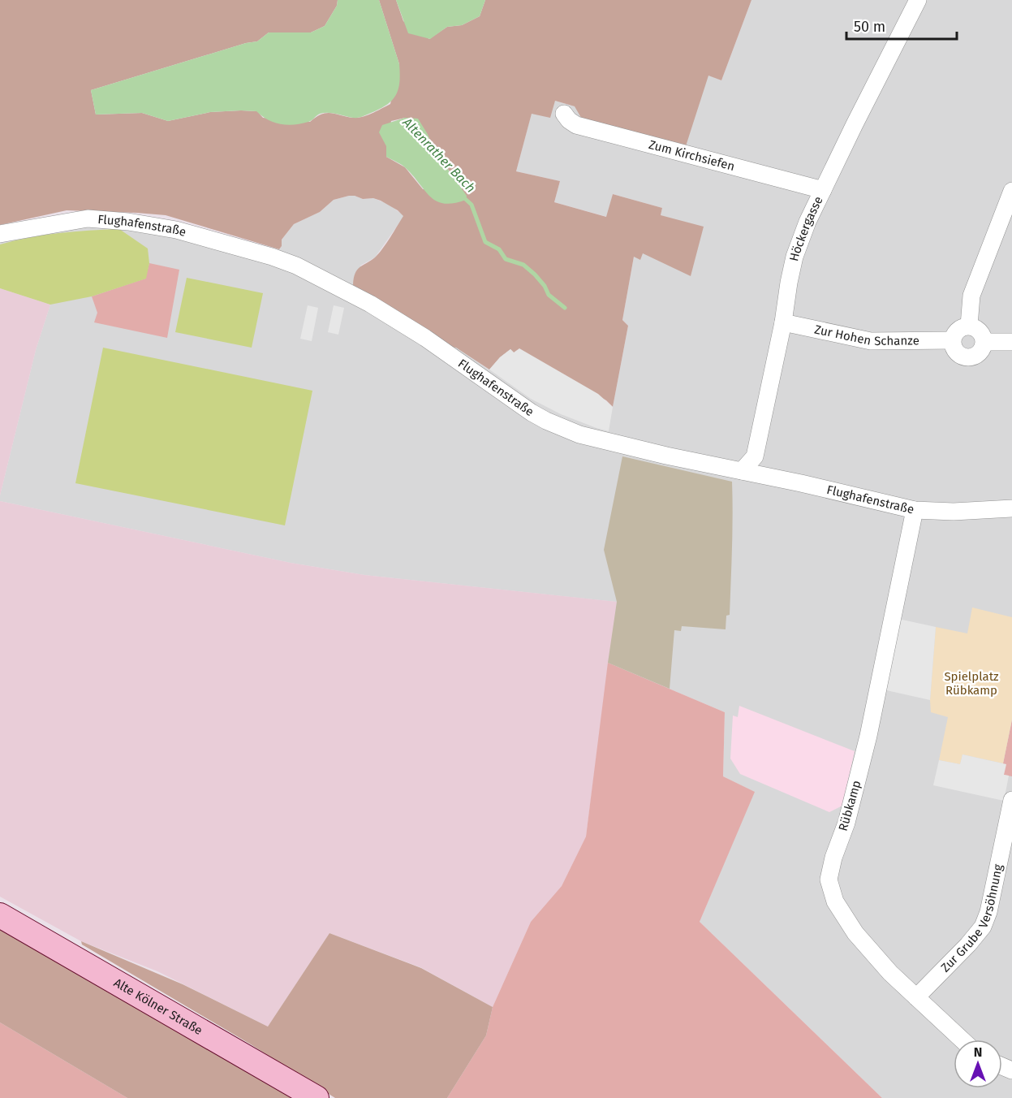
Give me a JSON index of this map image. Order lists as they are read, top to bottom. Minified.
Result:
{"streets":{"main road":["Alte Kölner Straße"],"street":["Zum Kirchsiefen","Flughafenstraße","Höckergasse","Zur Hohen Schanze","Rübkamp","Zur Grube Versöhnung"]},"crossings":[["Zum Kirchsiefen","Höckergasse"],["Flughafenstraße","Höckergasse"],["Flughafenstraße","Rübkamp"],["Höckergasse","Zur Hohen Schanze"],["Rübkamp","Zur Grube Versöhnung"]],"water":["Altenrather Bach"],"parks":["Spielplatz Rübkamp"],"scale_bar":"50 m","north":"top"}
